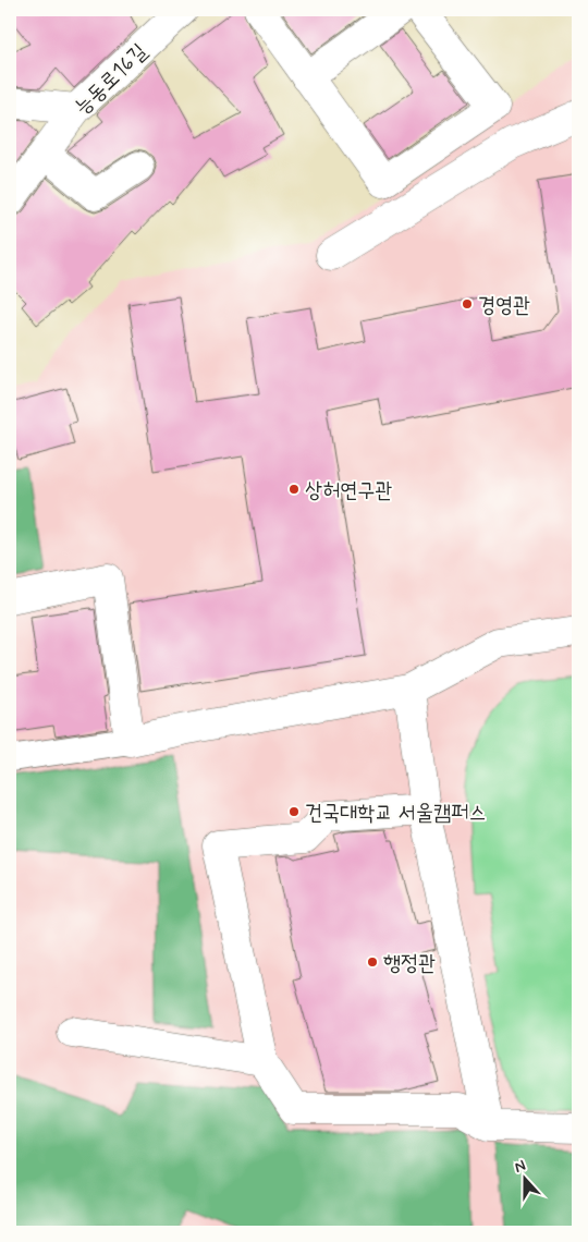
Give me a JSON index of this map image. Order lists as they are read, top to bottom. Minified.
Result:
{"streets":{"street":["능동로16길"]},"places":["경영관","상허연구관","건국대학교 서울캠퍼스","행정관"],"north":"top"}
